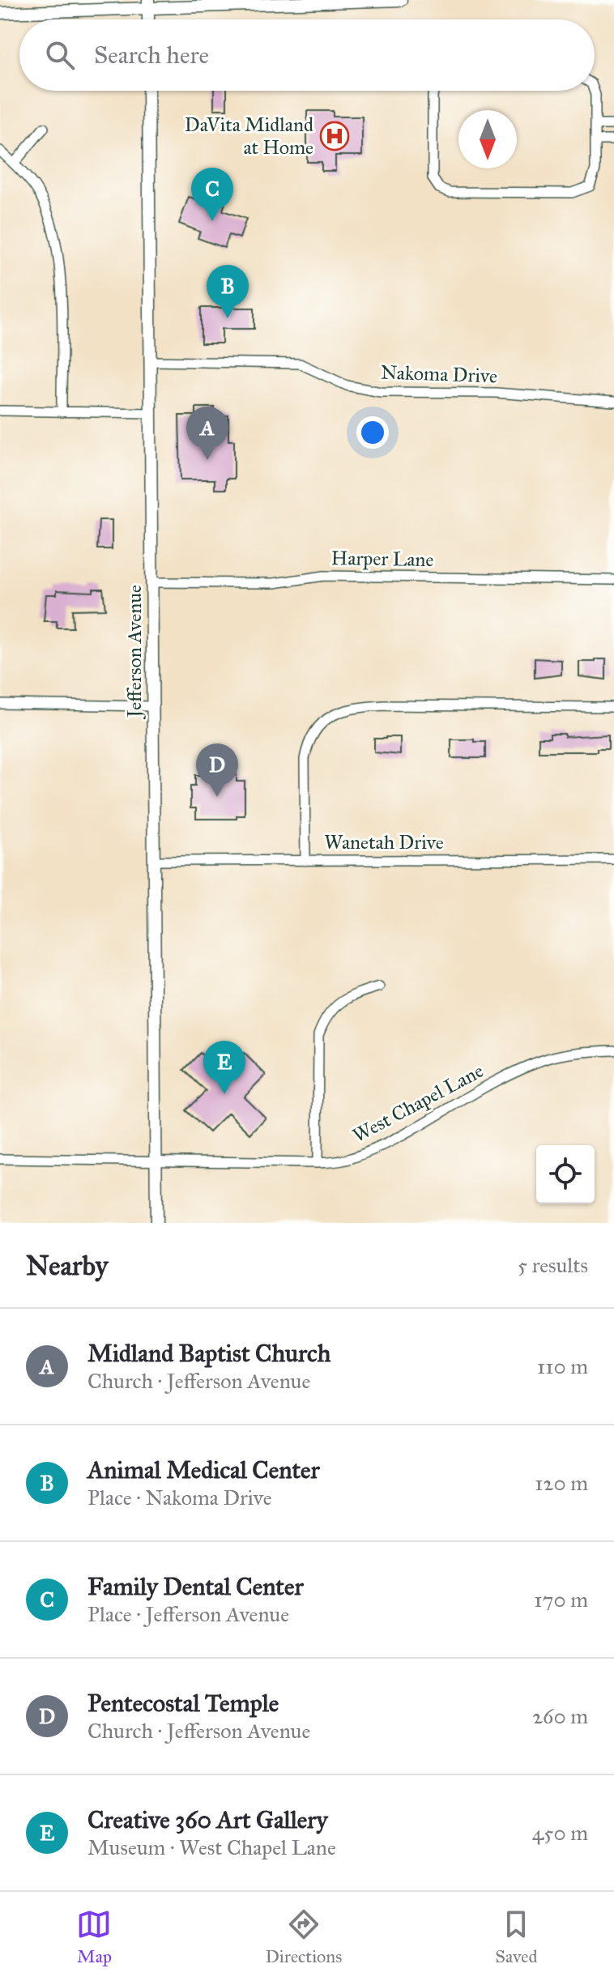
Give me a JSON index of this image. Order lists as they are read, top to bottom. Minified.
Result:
{"streets":{"street":["Nakoma Drive","Harper Lane","Jefferson Avenue","Wanetah Drive","West Chapel Lane"]},"crossings":[["Nakoma Drive","Jefferson Avenue"],["Harper Lane","Jefferson Avenue"],["Jefferson Avenue","Wanetah Drive"],["Jefferson Avenue","West Chapel Lane"]],"places":{"hospital":["DaVita Midland at Home"]},"north":"bottom","page":{"search":"Search here","pins":["C","B","A","D","E"],"heading":["Nearby","5 results"],"list":[{"mark":"A","name":"Midland Baptist Church","note":"Church · Jefferson Avenue","value":"110 m"},{"mark":"B","name":"Animal Medical Center","note":"Place · Nakoma Drive","value":"120 m"},{"mark":"C","name":"Family Dental Center","note":"Place · Jefferson Avenue","value":"170 m"},{"mark":"D","name":"Pentecostal Temple","note":"Church · Jefferson Avenue","value":"260 m"},{"mark":"E","name":"Creative 360 Art Gallery","note":"Museum · West Chapel Lane","value":"450 m"}],"nav":["Map","Directions","Saved"]}}
